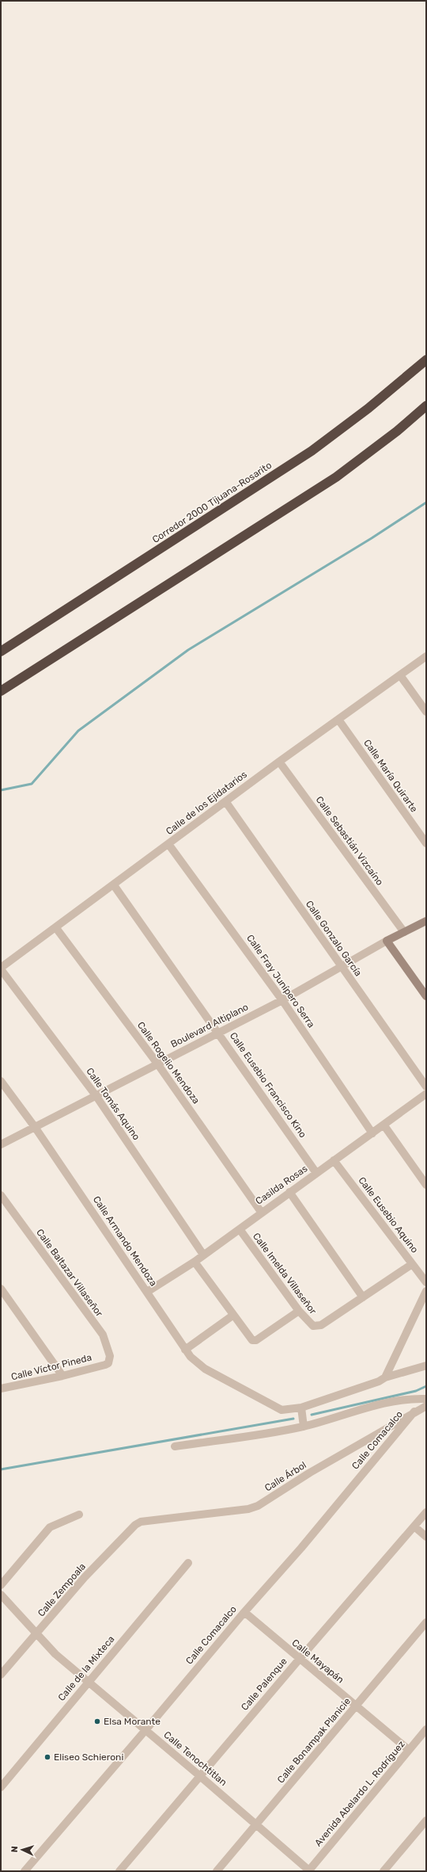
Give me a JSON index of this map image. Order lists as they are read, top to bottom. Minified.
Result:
{"streets":{"highway":["Corredor 2000 Tijuana-Rosarito"],"street":["Calle María Quirarte","Calle de los Ejidatarios","Calle Sebastián Vizcaíno","Calle Gonzalo García","Calle Fray Junípero Serra","Boulevard Altiplano","Calle Rogelio Mendoza","Calle Eusebio Francisco Kino","Calle Tomás Aquino","Casilda Rosas","Calle Eusebio Aquino","Calle Armando Mendoza","Calle Baltazar Villaseñor","Calle Imelda Villaseñor","Calle Víctor Pineda","Calle Comacalco","Calle Árbol","Calle Zempoala","Calle Mayapán","Calle de la Mixteca","Calle Palenque","Calle Bonampak Planicie","Calle Tenochtitlan","Avenida Abelardo L. Rodríguez"]},"crossings":[["Calle María Quirarte","Calle de los Ejidatarios"],["Calle de los Ejidatarios","Calle Sebastián Vizcaíno"],["Calle de los Ejidatarios","Calle Gonzalo García"],["Calle de los Ejidatarios","Calle Fray Junípero Serra"],["Calle de los Ejidatarios","Calle Rogelio Mendoza"],["Calle de los Ejidatarios","Calle Eusebio Francisco Kino"],["Calle de los Ejidatarios","Calle Tomás Aquino"],["Calle Sebastián Vizcaíno","Boulevard Altiplano"],["Calle Gonzalo García","Boulevard Altiplano"],["Calle Fray Junípero Serra","Boulevard Altiplano"],["Calle Fray Junípero Serra","Casilda Rosas"],["Boulevard Altiplano","Calle Rogelio Mendoza"],["Boulevard Altiplano","Calle Eusebio Francisco Kino"],["Boulevard Altiplano","Calle Tomás Aquino"],["Boulevard Altiplano","Calle Armando Mendoza"],["Calle Rogelio Mendoza","Casilda Rosas"],["Calle Eusebio Francisco Kino","Casilda Rosas"],["Calle Tomás Aquino","Casilda Rosas"],["Casilda Rosas","Calle Eusebio Aquino"],["Casilda Rosas","Calle Armando Mendoza"],["Casilda Rosas","Calle Imelda Villaseñor"],["Calle Eusebio Aquino","Calle Imelda Villaseñor"],["Calle Baltazar Villaseñor","Calle Víctor Pineda"],["Calle Comacalco","Calle Árbol"],["Calle Comacalco","Calle Mayapán"],["Calle Comacalco","Calle Tenochtitlan"],["Calle Árbol","Calle Zempoala"],["Calle Zempoala","Calle Tenochtitlan"],["Calle Mayapán","Calle Palenque"],["Calle Mayapán","Calle Bonampak Planicie"],["Calle Mayapán","Avenida Abelardo L. Rodríguez"],["Calle de la Mixteca","Calle Tenochtitlan"],["Calle Palenque","Calle Tenochtitlan"],["Calle Bonampak Planicie","Calle Tenochtitlan"],["Calle Tenochtitlan","Avenida Abelardo L. Rodríguez"]],"places":["Elsa Morante","Eliseo Schieroni"],"north":"left"}
